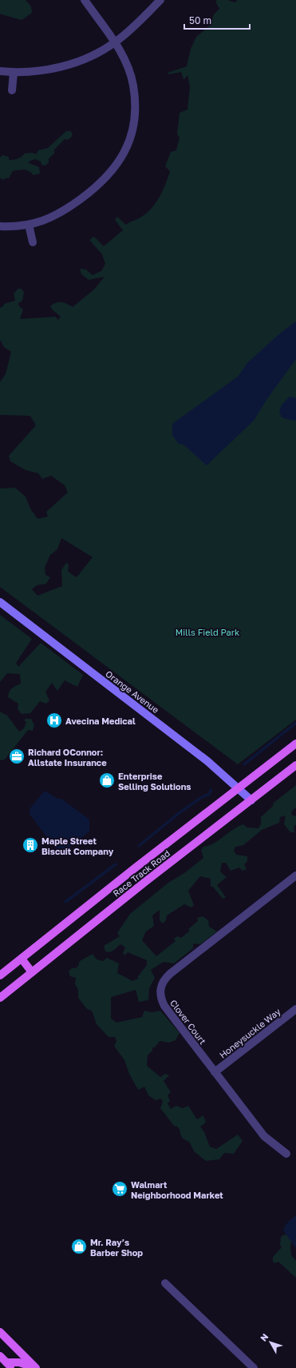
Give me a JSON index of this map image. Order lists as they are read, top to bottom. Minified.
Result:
{"streets":{"main road":["Race Track Road"],"street":["Orange Avenue","Clover Court","Honeysuckle Way"]},"crossings":[["Orange Avenue","Race Track Road"],["Clover Court","Honeysuckle Way"]],"parks":["Mills Field Park"],"places":{"hospital":["Avecina Medical"],"office":["Richard OConnor: Allstate Insurance"],"shop":["Enterprise Selling Solutions","Mr. Ray’s Barber Shop"],"building":["Maple Street Biscuit Company"],"supermarket":["Walmart Neighborhood Market"]},"scale_bar":"50 m","north":"top left"}
